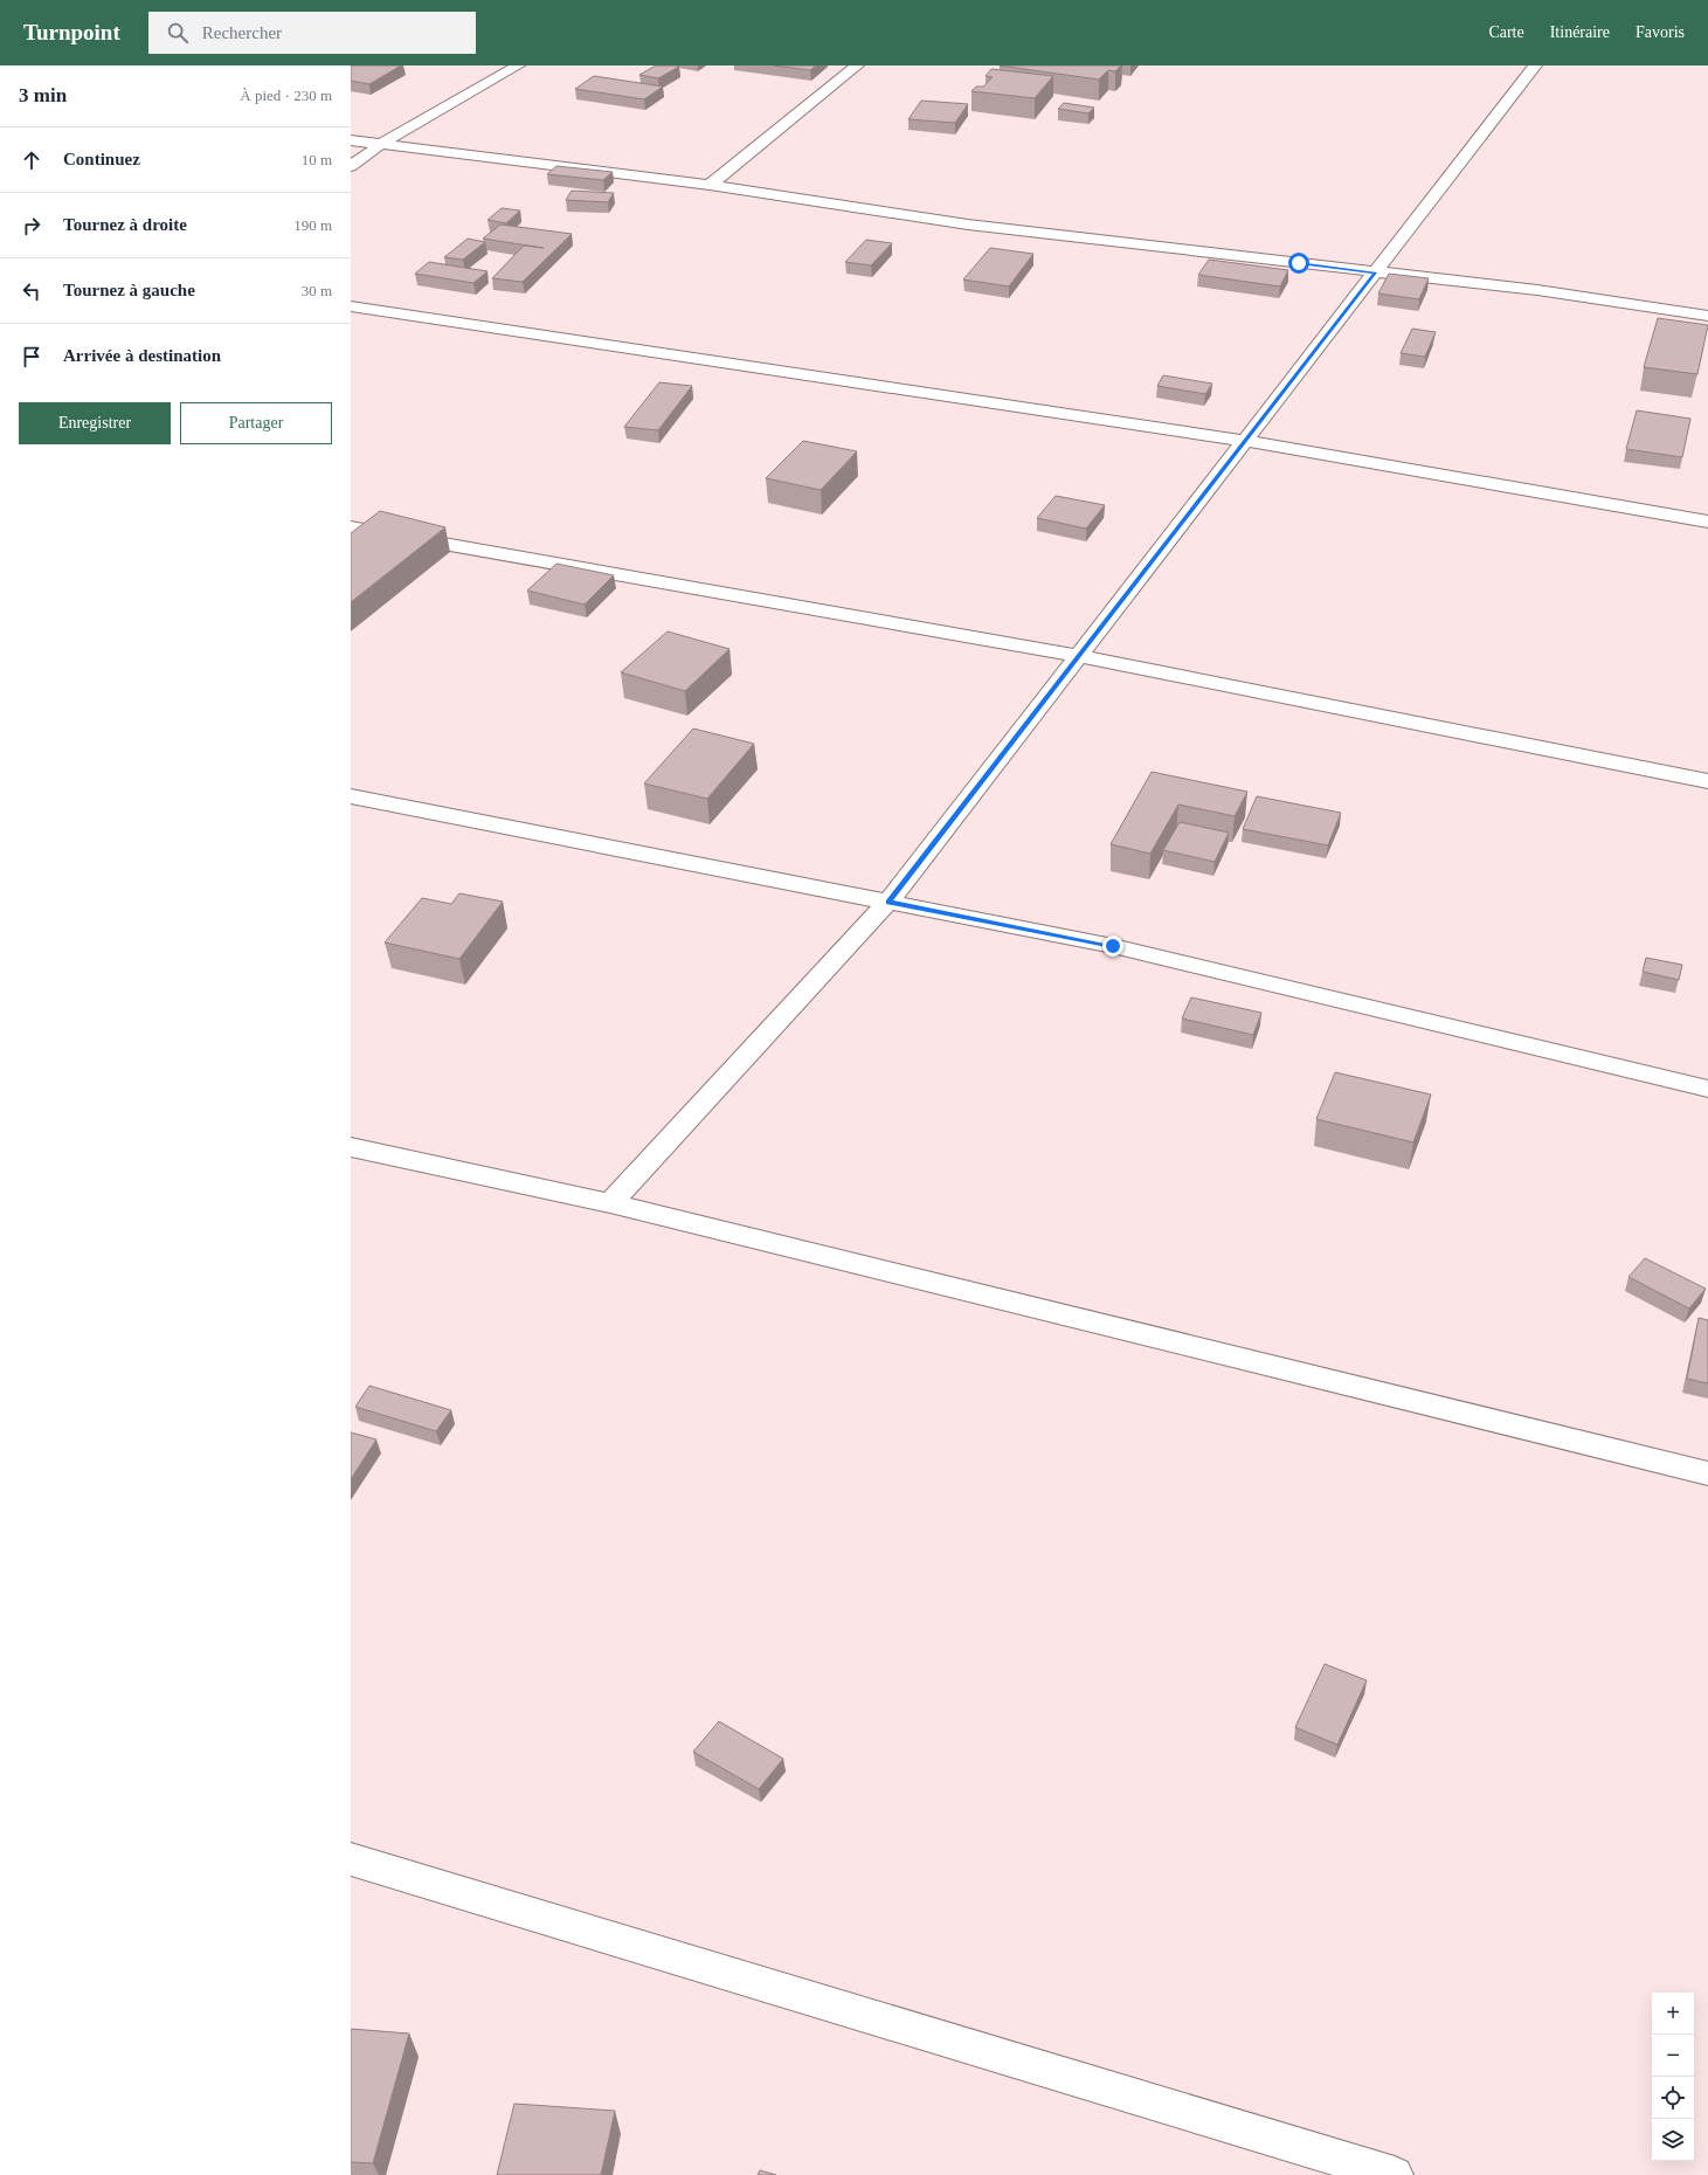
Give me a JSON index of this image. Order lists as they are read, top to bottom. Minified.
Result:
{"page":{"header":"Turnpoint","search":"Rechercher","nav":["Carte","Itinéraire","Favoris"],"heading":["3 min","À pied · 230 m"],"list":[["Continuez","10 m"],["Tournez à droite","190 m"],["Tournez à gauche","30 m"],"Arrivée à destination"],"buttons":["Enregistrer","Partager"],"map_buttons":["+","−"]}}
